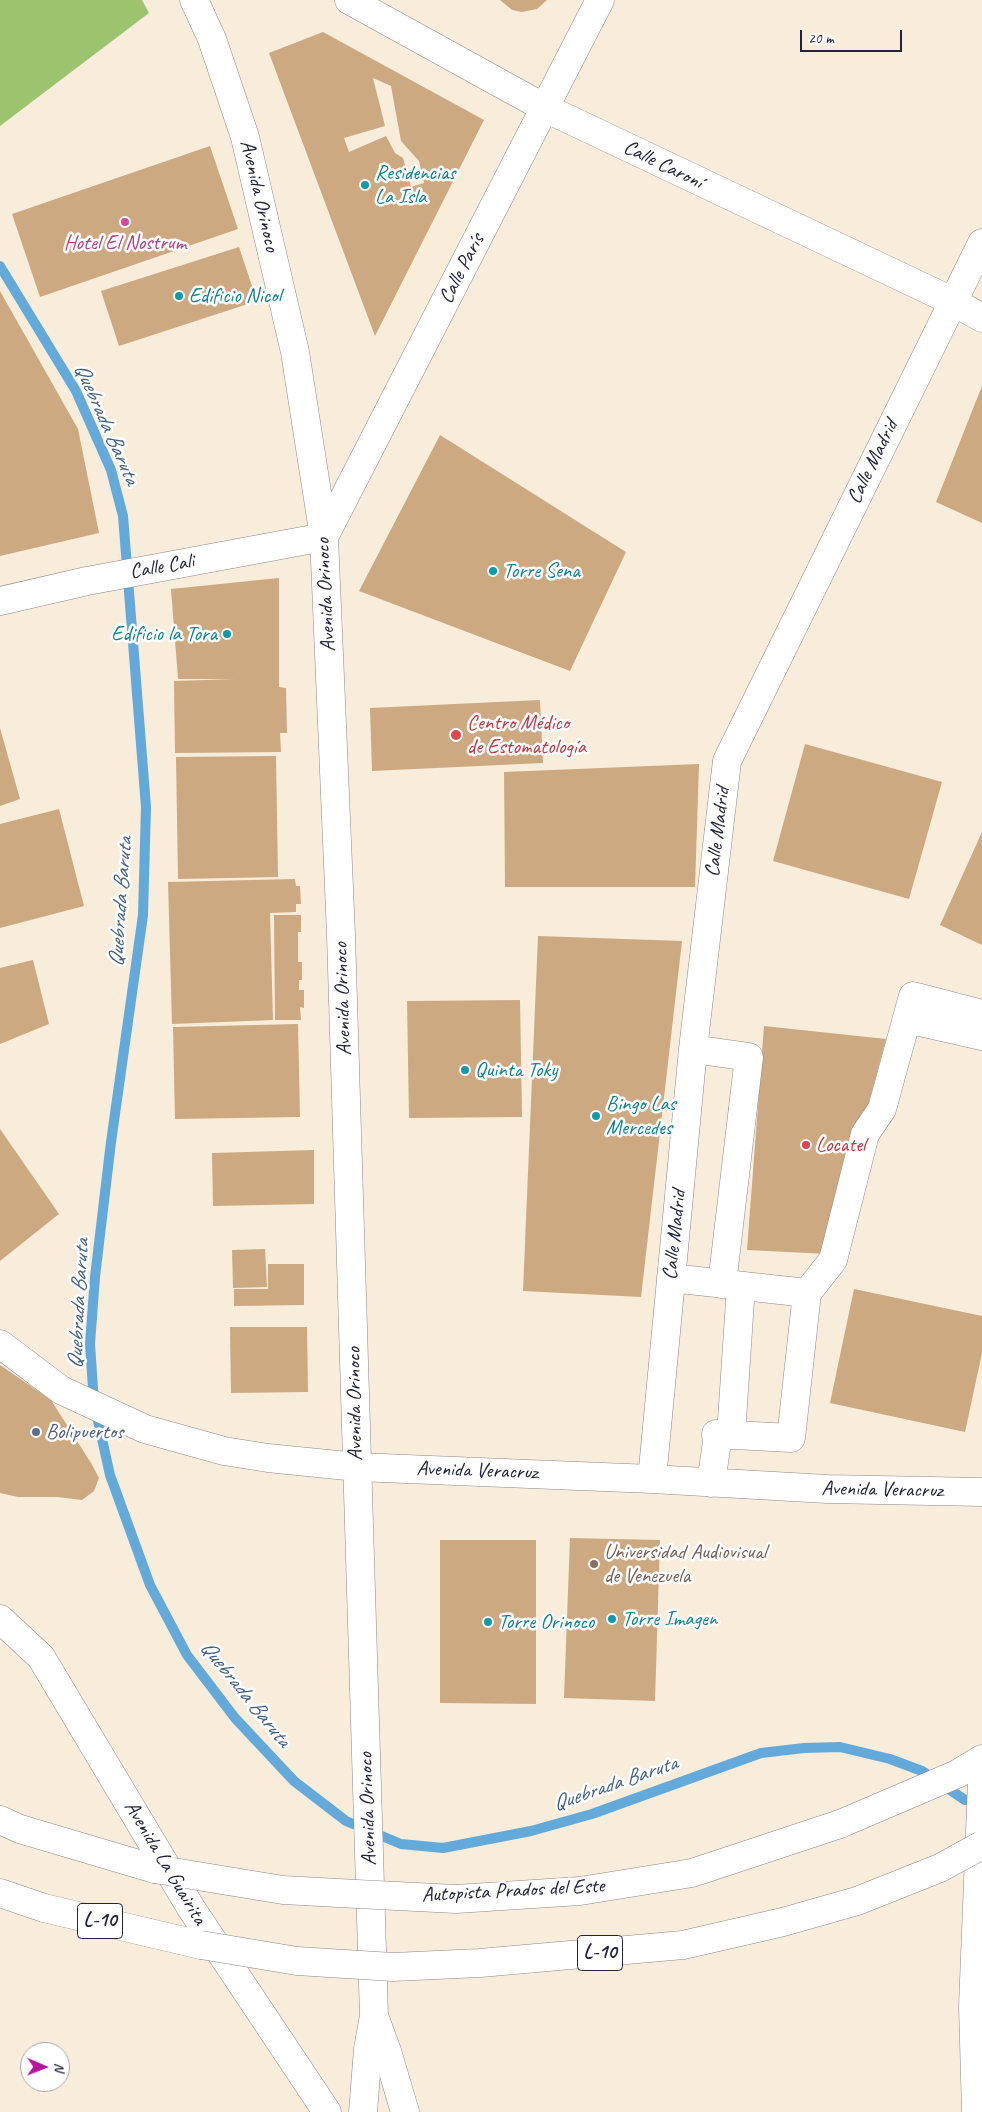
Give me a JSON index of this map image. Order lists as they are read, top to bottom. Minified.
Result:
{"streets":{"main road":["Calle Caroní","Avenida Orinoco","Calle París","Calle Madrid","Calle Cali","Avenida Veracruz","Avenida La Guairita","Autopista Prados del Este","L-10"]},"crossings":[["Calle Caroní","Calle París"],["Calle Caroní","Calle Madrid"],["Avenida Orinoco","Calle París"],["Avenida Orinoco","Calle Cali"],["Avenida Orinoco","Avenida Veracruz"],["Calle París","Calle Cali"],["Calle Madrid","Avenida Veracruz"]],"water":["Quebrada Baruta"],"places":["Residencias La Isla","Hotel El Nostrum","Edificio Nicol","Torre Sena","Edificio la Tora","Centro Médico de Estomatología","Quinta Toky","Bingo Las Mercedes","Locatel","Bolipuertos","Universidad Audiovisual de Venezuela","Torre Imagen","Torre Orinoco"],"scale_bar":"20 m","north":"right"}
